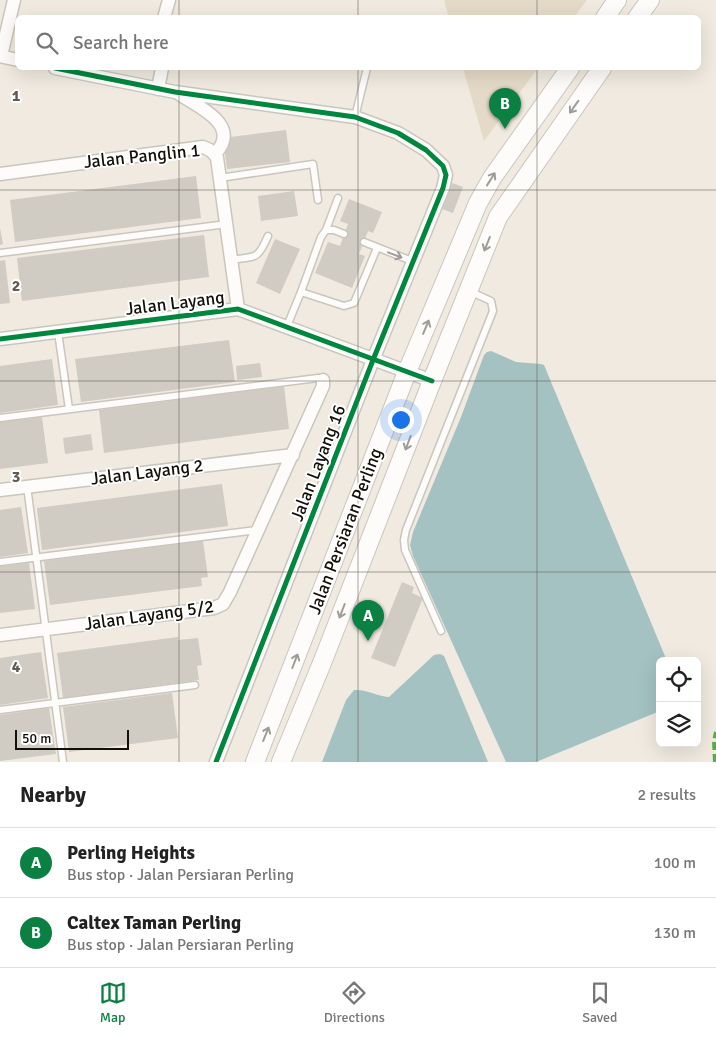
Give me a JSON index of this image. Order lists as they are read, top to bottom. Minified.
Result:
{"streets":{"main road":["Jalan Persiaran Perling"],"street":["Jalan Panglin 1","Jalan Layang","Jalan Layang 16","Jalan Layang 2","Jalan Layang 5/2"]},"crossings":[["Jalan Panglin 1","Jalan Layang"],["Jalan Layang","Jalan Layang 16"],["Jalan Layang","Jalan Persiaran Perling"],["Jalan Layang 2","Jalan Layang 5/2"]],"scale_bar":"50 m","page":{"search":"Search here","pins":["B","A"],"scale":"50 m","heading":["Nearby","2 results"],"list":[{"mark":"A","name":"Perling Heights","note":"Bus stop · Jalan Persiaran Perling","value":"100 m"},{"mark":"B","name":"Caltex Taman Perling","note":"Bus stop · Jalan Persiaran Perling","value":"130 m"}],"nav":["Map","Directions","Saved"]},"grid":{"rows":["1","2","3","4"]}}
